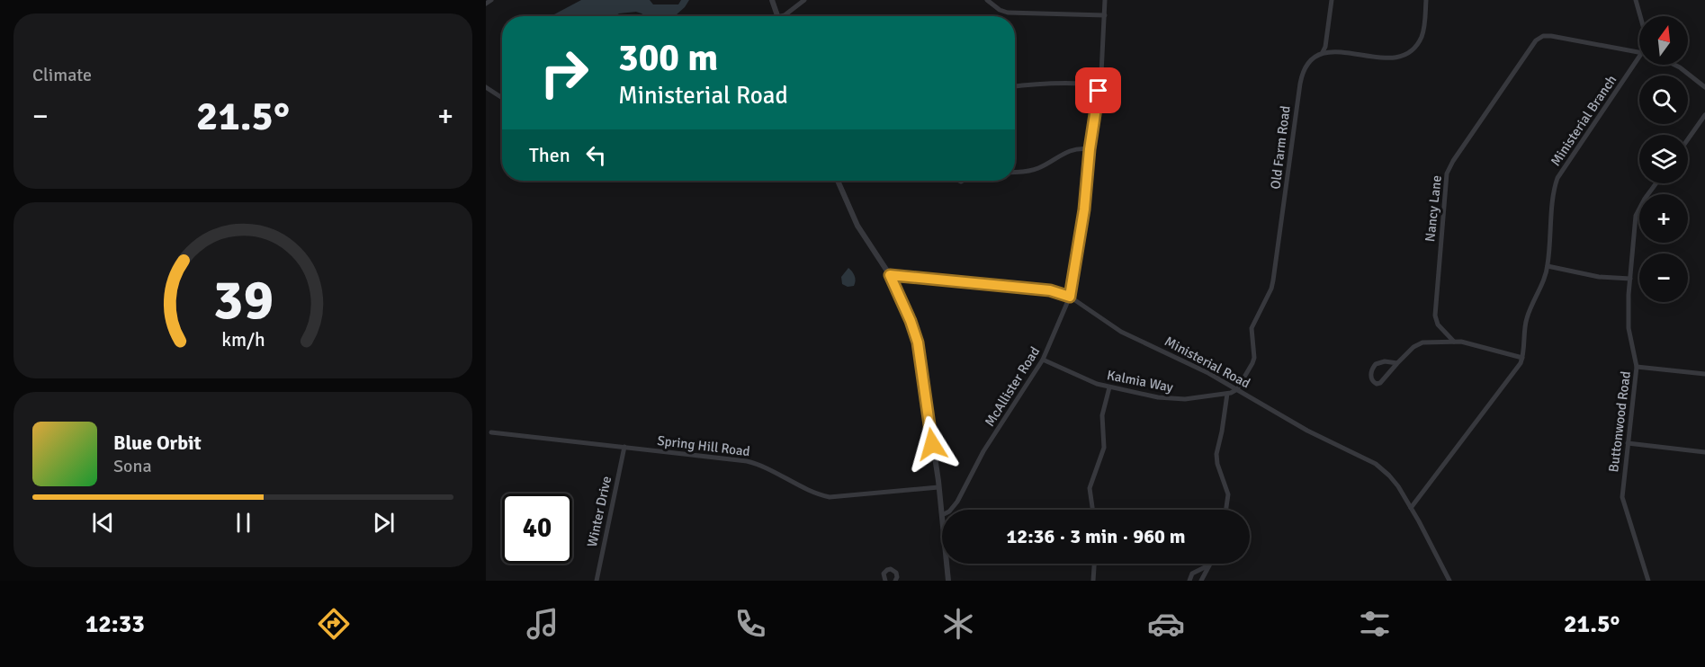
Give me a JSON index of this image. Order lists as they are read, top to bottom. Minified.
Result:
{"streets":{"street":["Ministerial Branch","Old Farm Road","Nancy Lane","Ministerial Road","Kalmia Way","McAllister Road","Buttonwood Road","Spring Hill Road","Winter Drive"]},"crossings":[["Old Farm Road","Ministerial Road"],["Old Farm Road","Kalmia Way"],["Ministerial Road","Kalmia Way"],["Ministerial Road","McAllister Road"],["Kalmia Way","McAllister Road"],["Spring Hill Road","Winter Drive"]],"north":"top","page":{"tile":"Climate","map_buttons":["+","−"],"turn":["300 m","Ministerial Road"],"heat":["−","21.5°","+"],"then":"Then","song":["Blue Orbit","Sona"],"limit":"40","trip":"12:36 · 3 min · 960 m","tabs":["12:33","21.5°"],"gauge":["39","km/h"]}}
